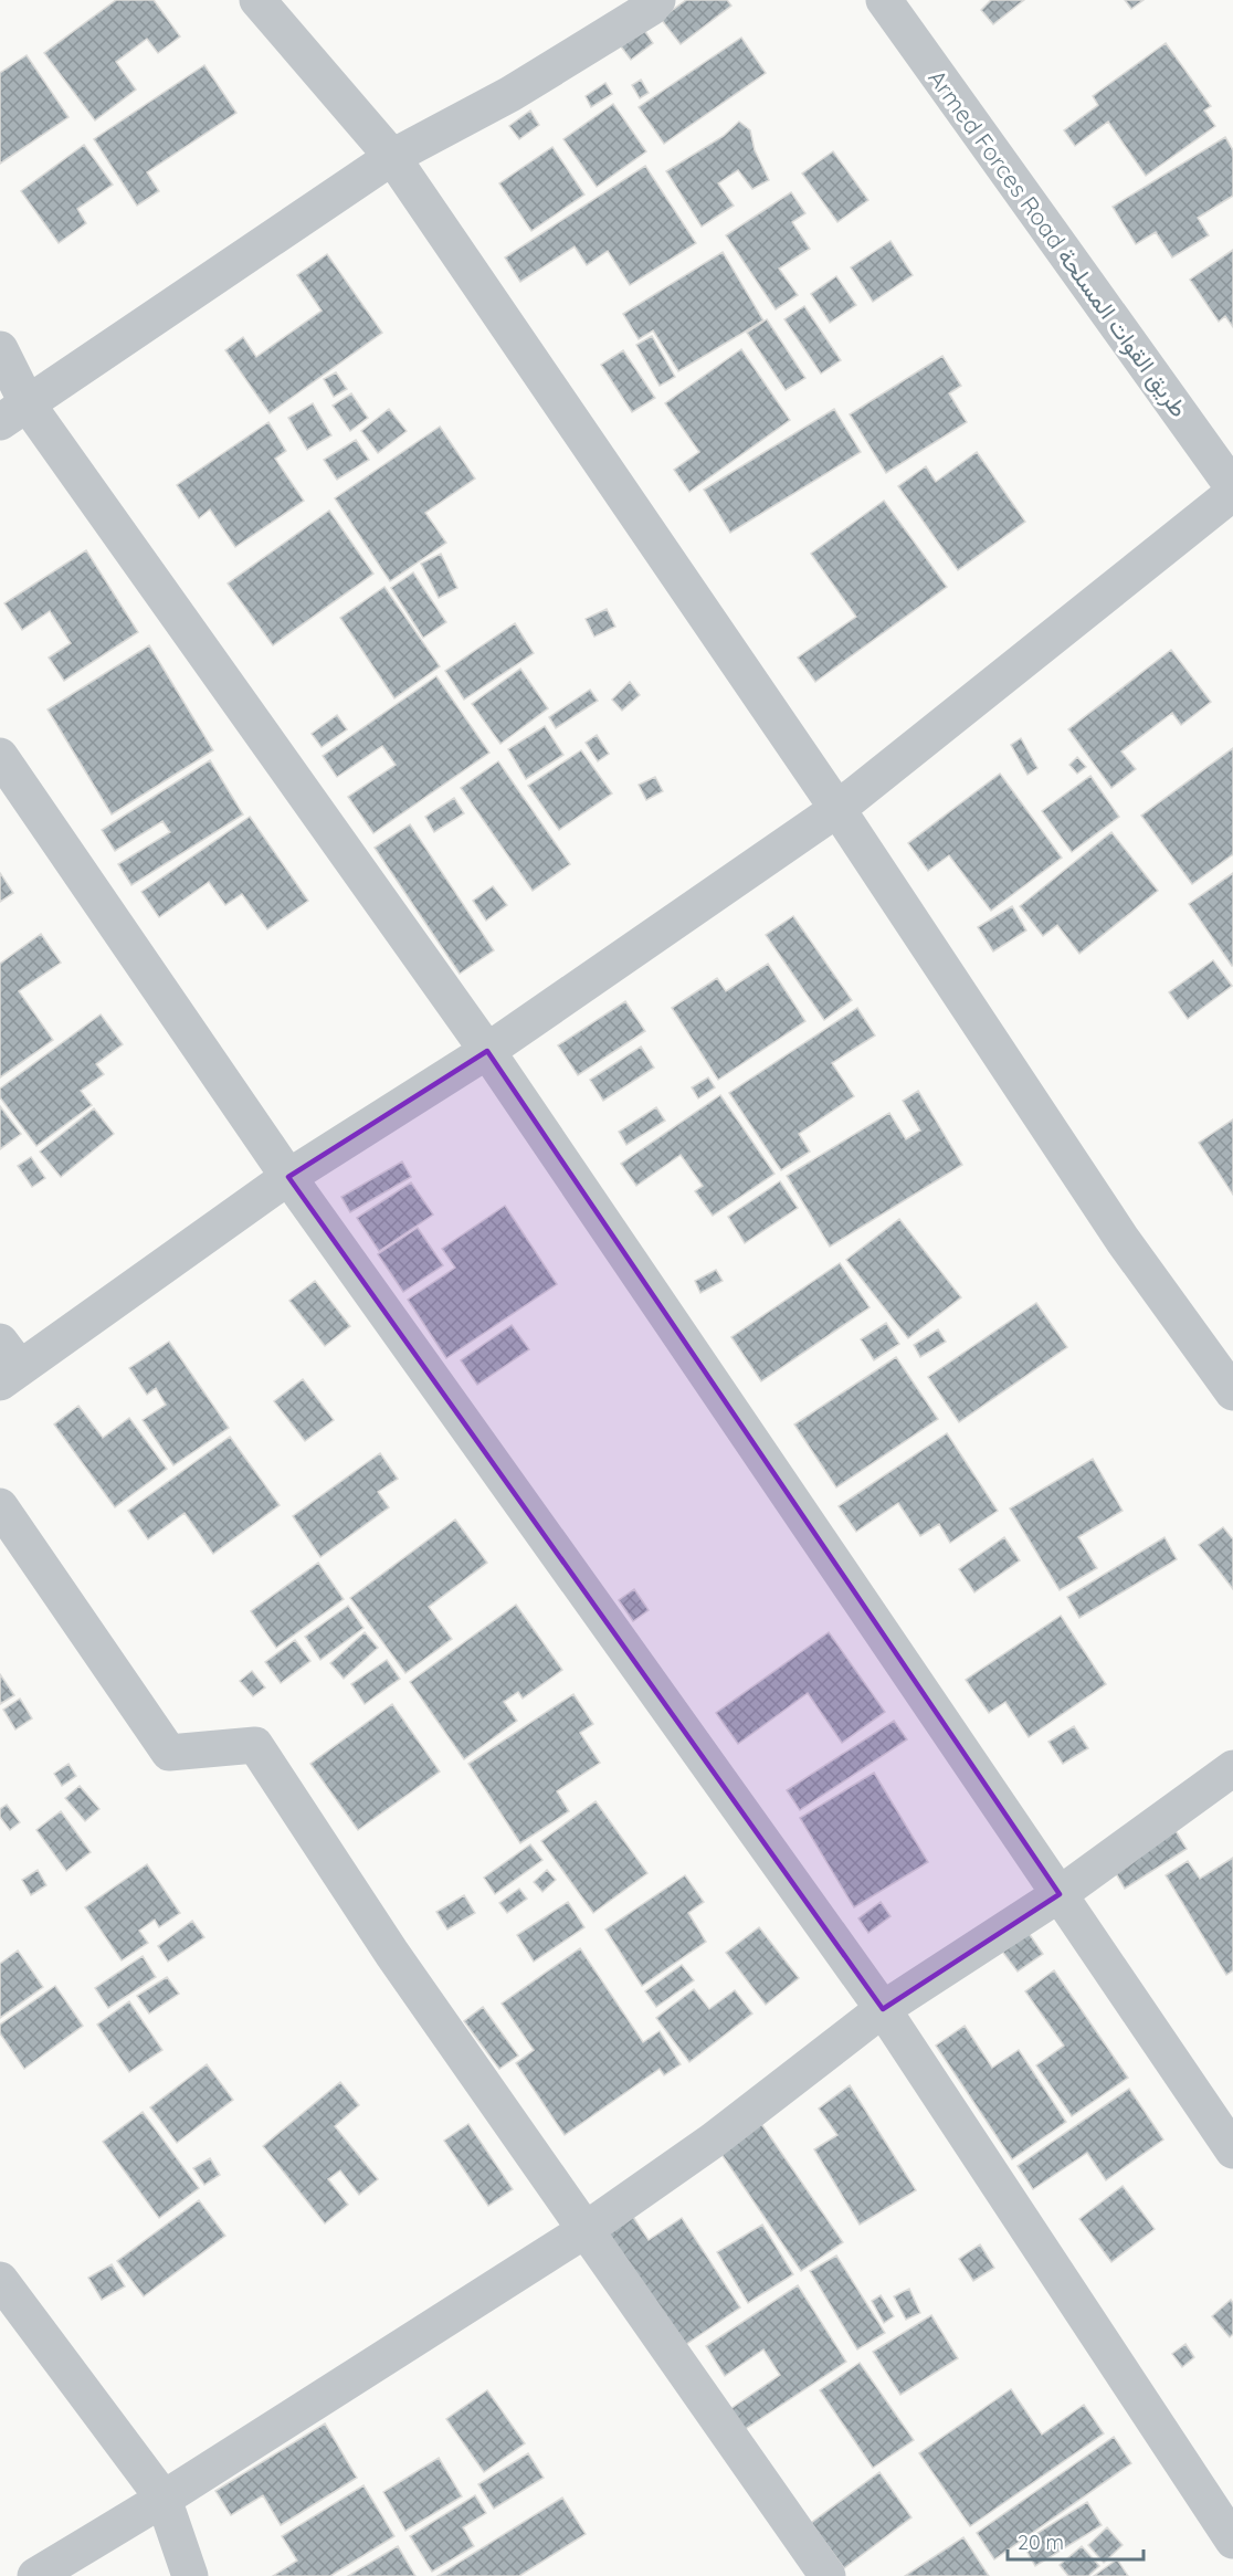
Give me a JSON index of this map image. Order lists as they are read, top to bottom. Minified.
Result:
{"streets":{"street":["Armed Forces Road طريق القوات المسلحة"]},"scale_bar":"20 m"}
